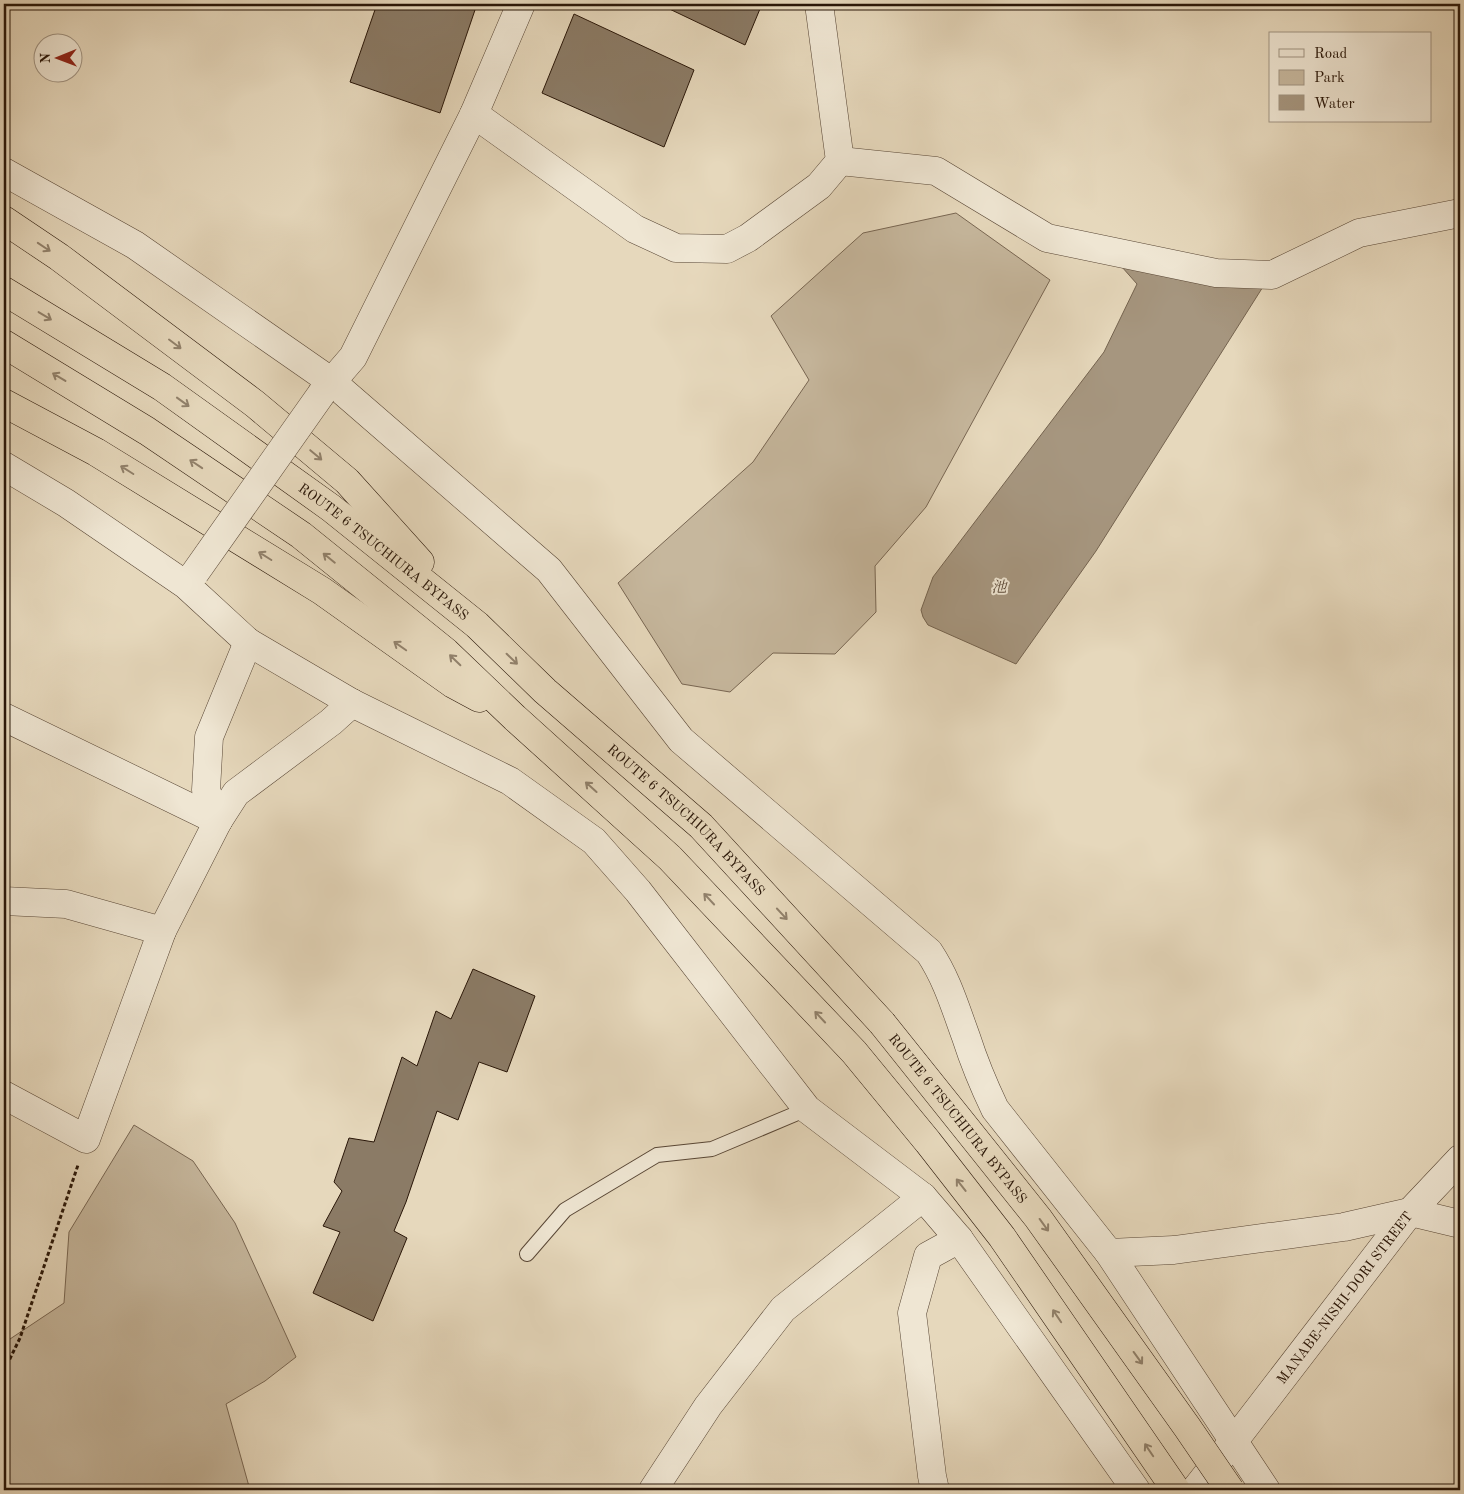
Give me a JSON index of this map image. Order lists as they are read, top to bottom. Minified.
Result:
{"streets":{"highway":["ROUTE 6 TSUCHIURA BYPASS"],"street":["MANABE-NISHI-DORI STREET"]},"water":["池"],"legend":["Road","Park","Water"],"north":"left"}
